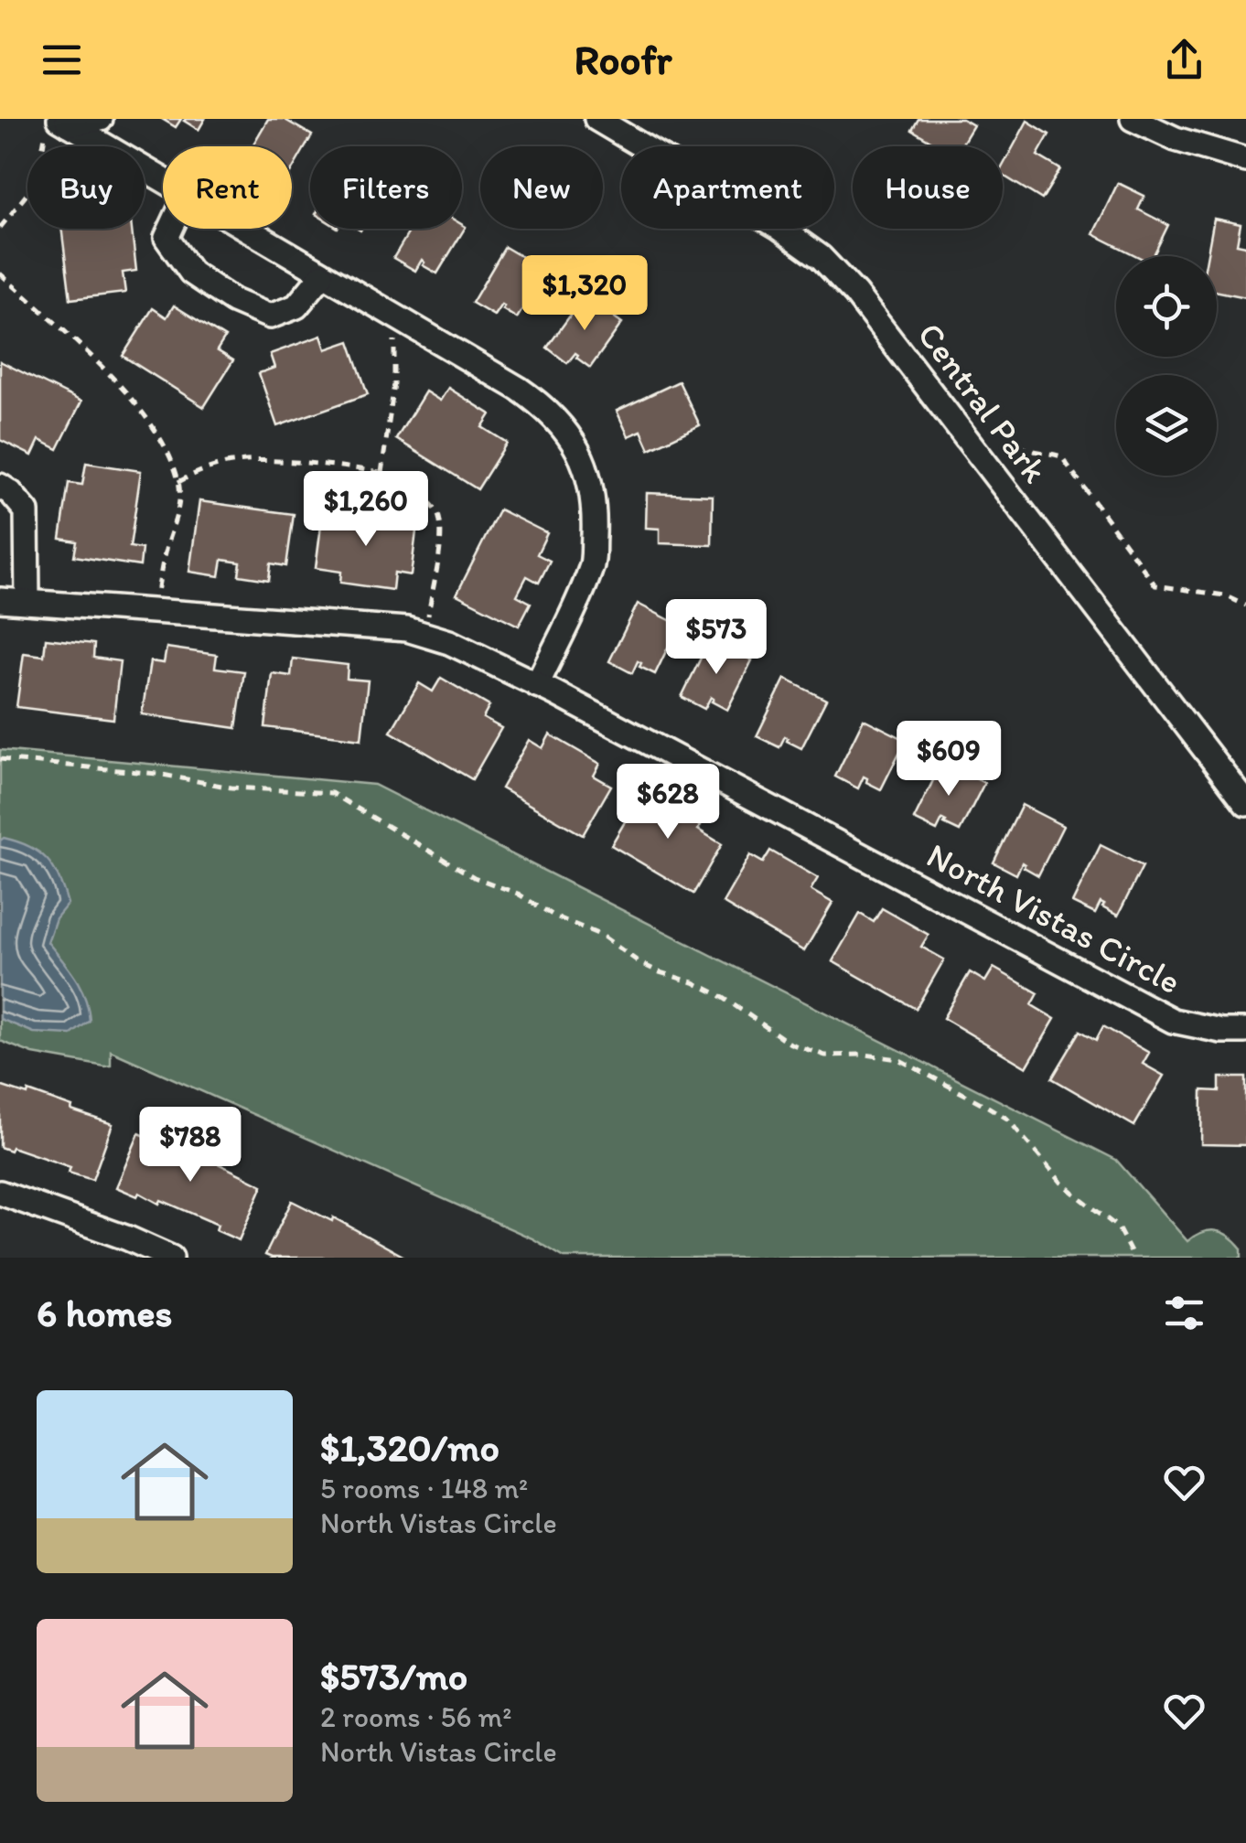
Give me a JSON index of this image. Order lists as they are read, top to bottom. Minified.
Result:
{"streets":{"street":["Central Park","North Vistas Circle"]},"page":{"header":"Roofr","chip":["Buy","Rent","Filters","New","Apartment","House"],"price":["$1,320","$1,260","$573","$609","$628","$788"],"heading":"6 homes","list":[{"name":"$1,320/mo","note":"5 rooms · 148 m² · North Vistas Circle"},{"name":"$573/mo","note":"2 rooms · 56 m² · North Vistas Circle"}]}}
